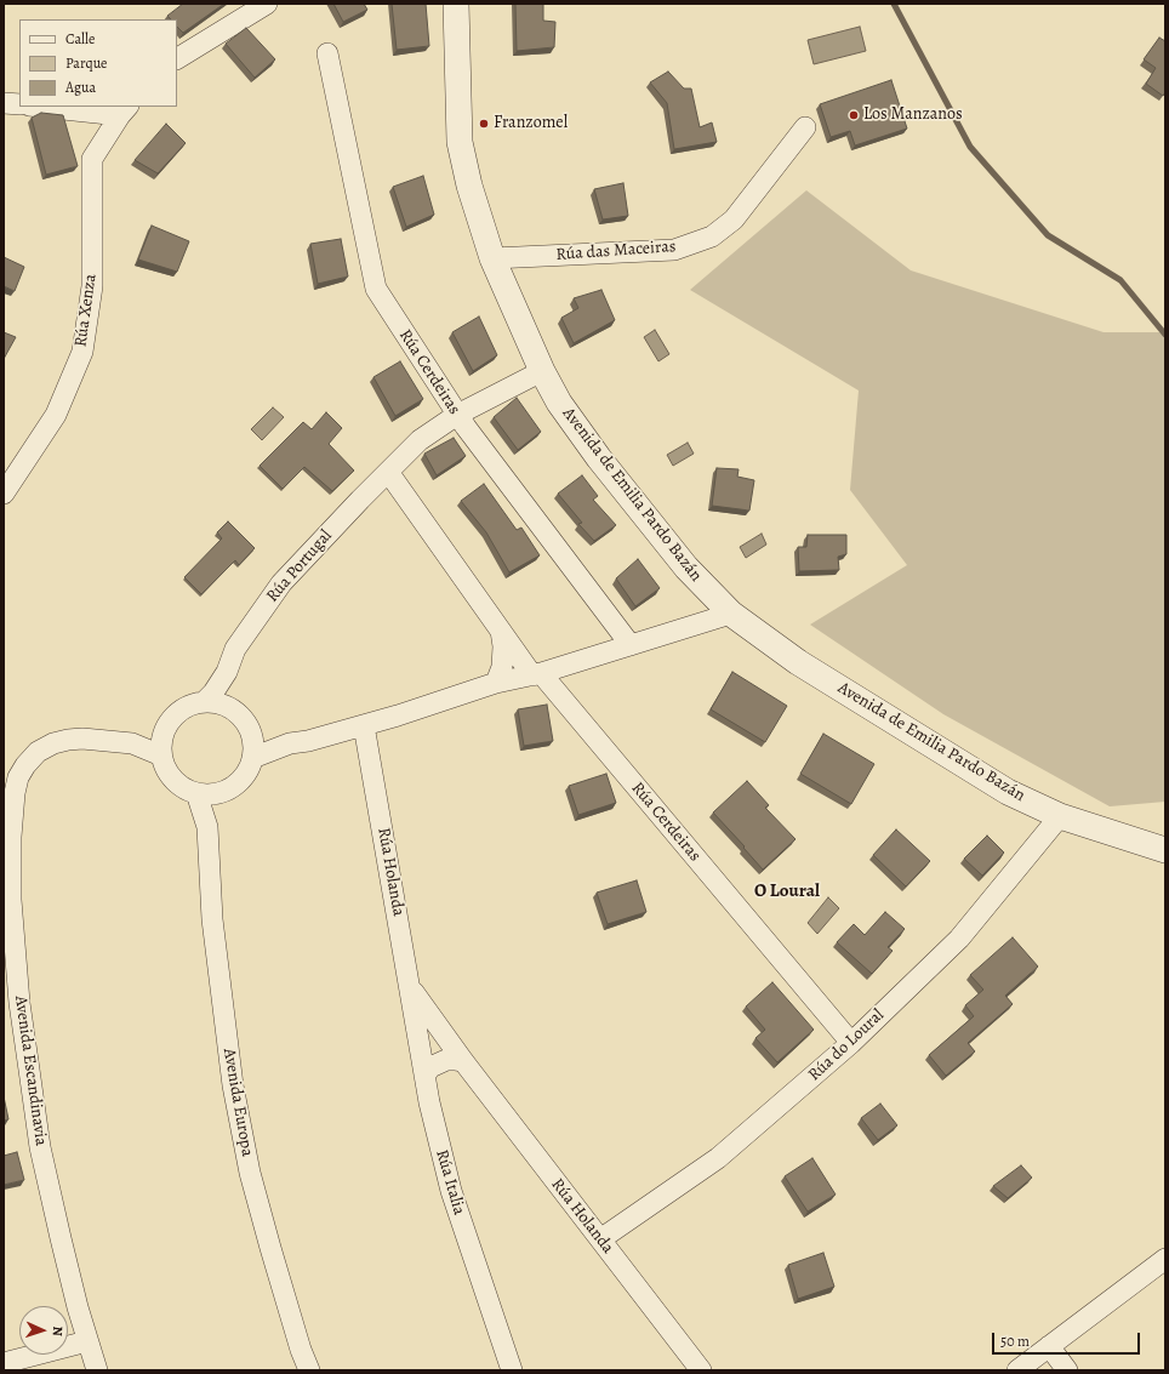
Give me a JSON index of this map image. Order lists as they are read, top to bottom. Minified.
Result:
{"streets":{"street":["Rúa das Maceiras","Rúa Xenza","Rúa Cerdeiras","Avenida de Emilia Pardo Bazán","Rúa Portugal","Rúa Holanda","Rúa do Loural","Avenida Escandinavia","Avenida Europa","Rúa Italia"]},"crossings":[["Rúa das Maceiras","Avenida de Emilia Pardo Bazán"],["Rúa Cerdeiras","Rúa Portugal"],["Rúa Cerdeiras","Rúa do Loural"],["Avenida de Emilia Pardo Bazán","Rúa Portugal"],["Avenida de Emilia Pardo Bazán","Rúa do Loural"],["Rúa Portugal","Avenida Escandinavia"],["Rúa Portugal","Avenida Europa"],["Rúa Holanda","Rúa do Loural"],["Rúa Holanda","Rúa Italia"],["Avenida Escandinavia","Avenida Europa"]],"districts":["O Loural"],"places":["Los Manzanos","Franzomel"],"legend":["Calle","Parque","Agua"],"scale_bar":"50 m","north":"right"}
